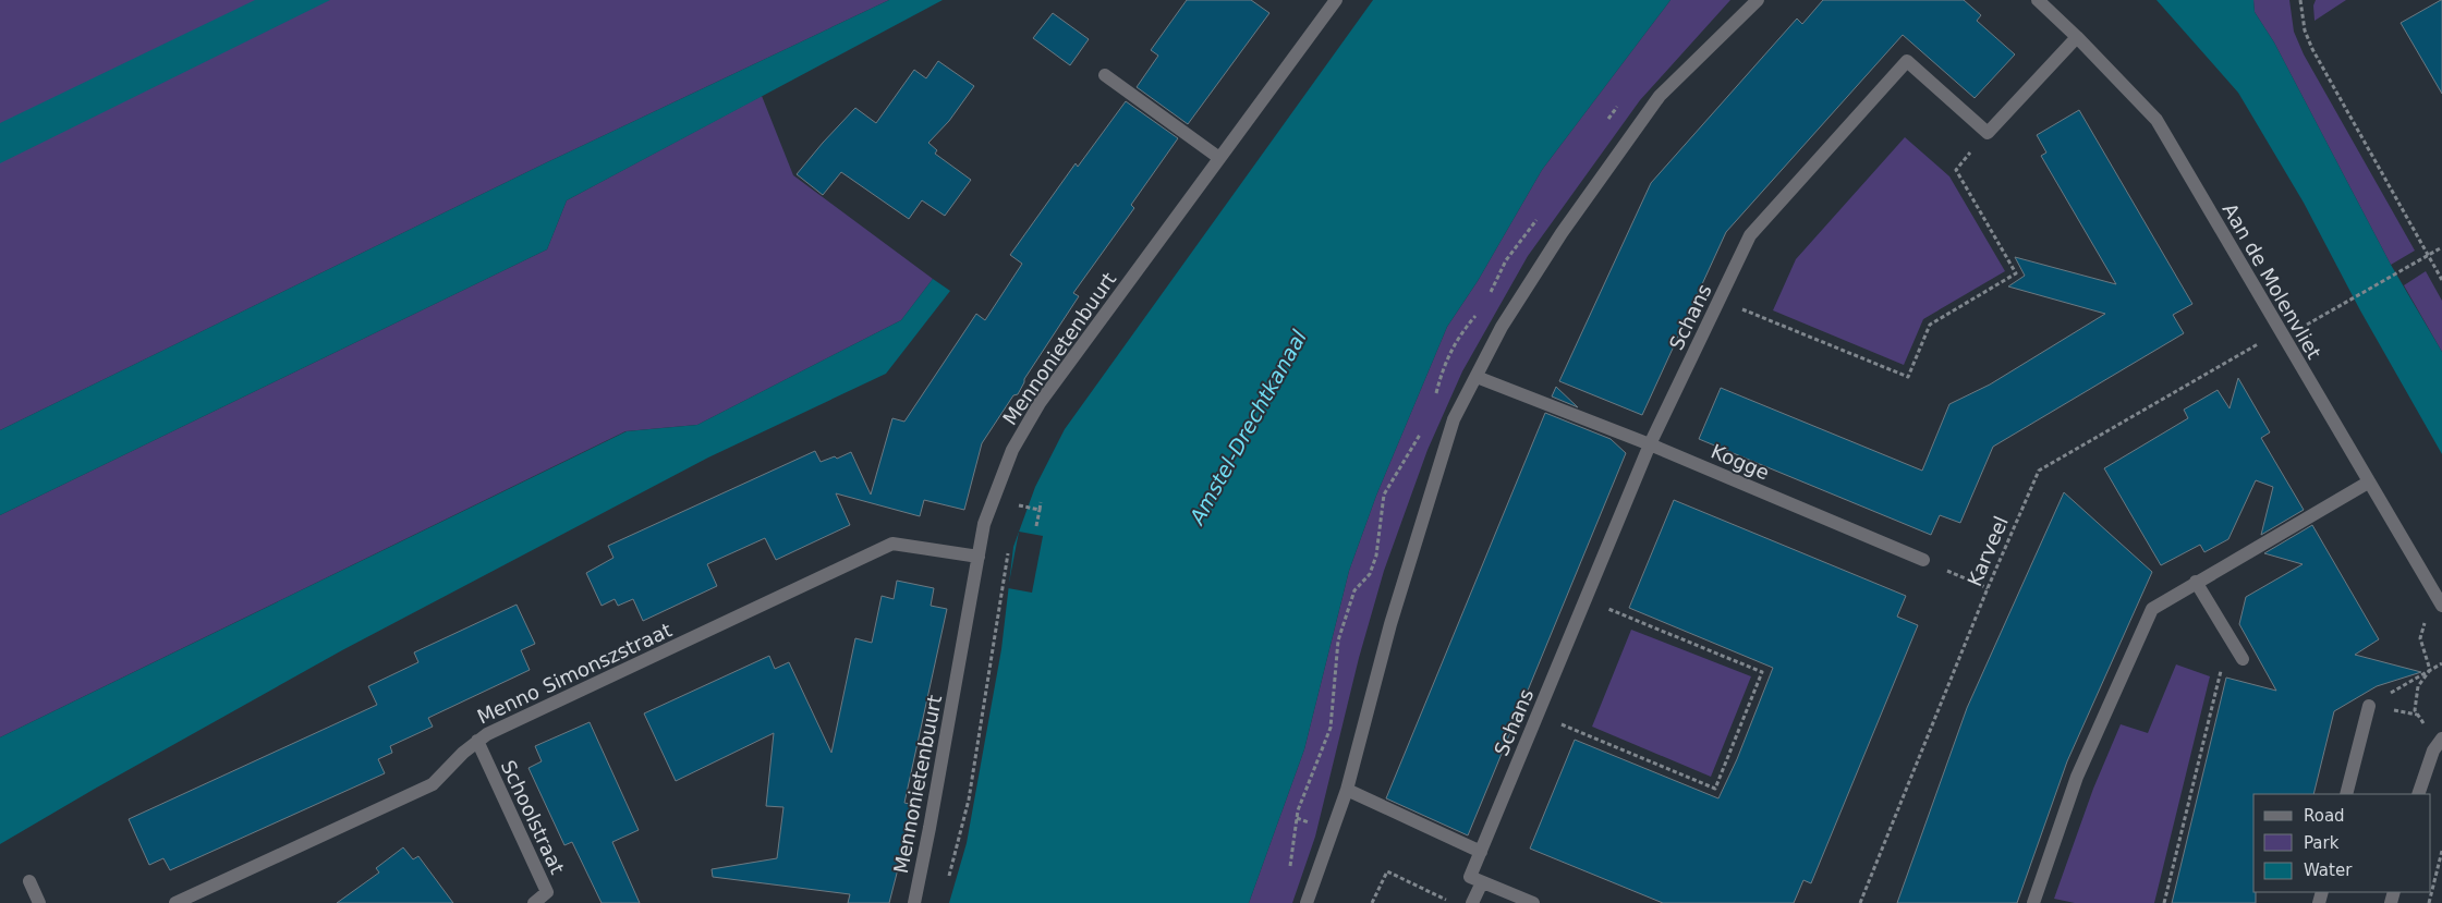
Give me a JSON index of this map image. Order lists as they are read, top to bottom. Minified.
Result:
{"streets":{"street":["Aan de Molenvliet","Schans","Mennonietenbuurt","Kogge","Menno Simonszstraat","Schoolstraat"],"path":["Karveel"]},"crossings":[["Aan de Molenvliet","Karveel"],["Schans","Kogge"],["Mennonietenbuurt","Menno Simonszstraat"],["Menno Simonszstraat","Schoolstraat"]],"water":["Amstel-Drechtkanaal"],"legend":["Road","Park","Water"]}
